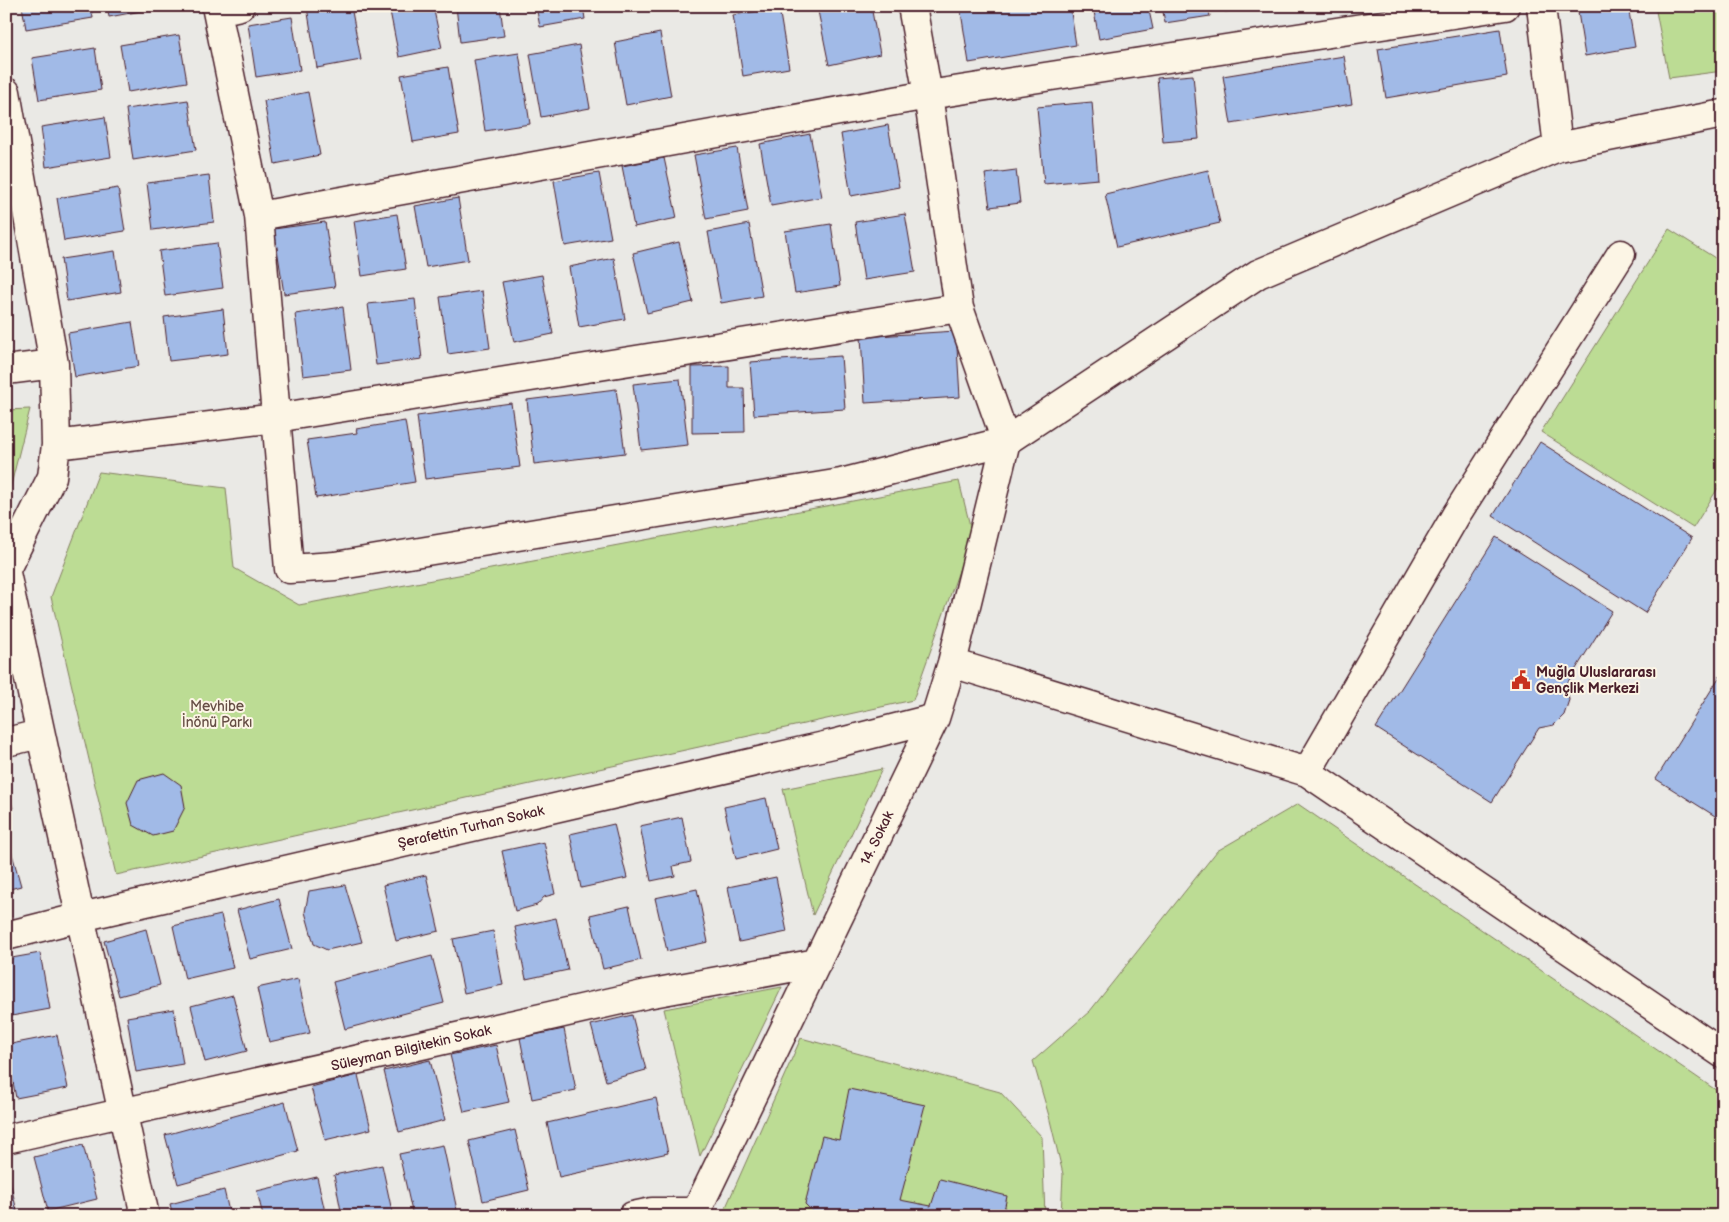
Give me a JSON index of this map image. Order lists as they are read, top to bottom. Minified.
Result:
{"streets":{"street":["Şerafettin Turhan Sokak","14. Sokak","Süleyman Bilgitekin Sokak"]},"crossings":[["Şerafettin Turhan Sokak","14. Sokak"],["14. Sokak","Süleyman Bilgitekin Sokak"]],"parks":["Mevhibe İnönü Parkı"],"places":{"public building":["Muğla Uluslararası Gençlik Merkezi"]}}
